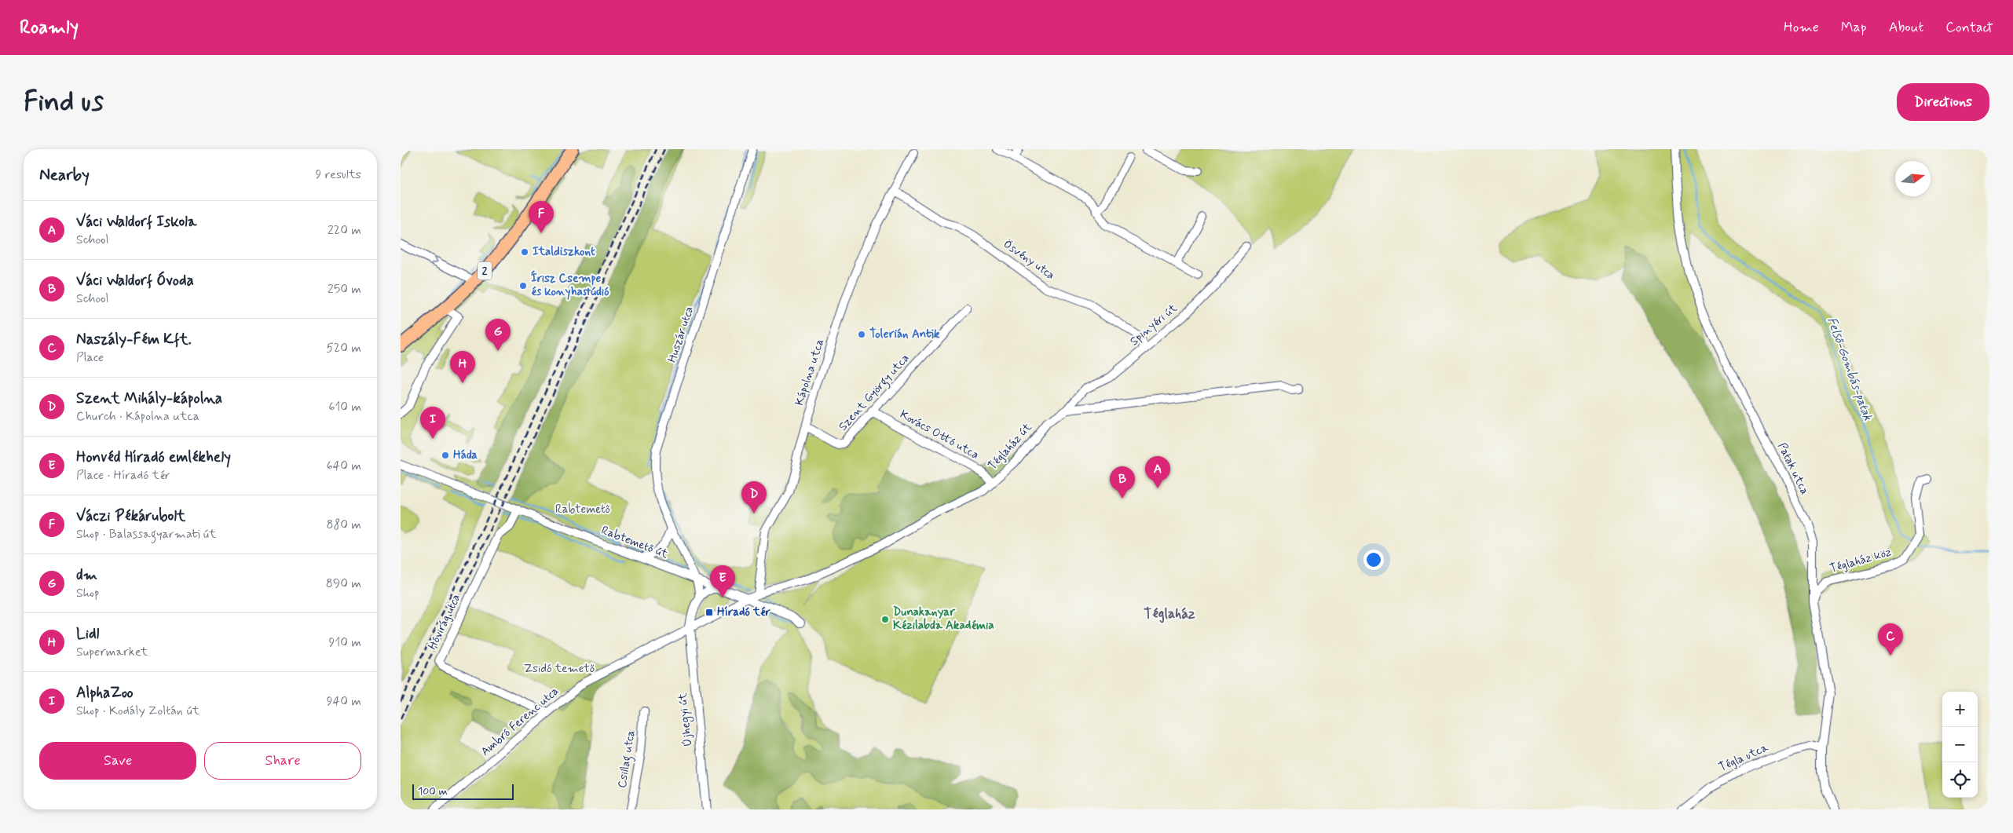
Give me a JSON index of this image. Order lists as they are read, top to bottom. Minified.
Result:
{"streets":{"main road":["2"],"street":["Ösvény utca","Spinyéri út","Huszár utca","Kápolna utca","Szent György utca","Kovács Ottó utca","Téglaház út","Patak utca","Rabtemető út","Téglaház köz","Hóvirág utca","Újhegyi út","Ambró Ferenc utca","Tégla utca","Csillag utca"]},"crossings":[["Ösvény utca","Spinyéri út"],["Ösvény utca","Kápolna utca"],["Spinyéri út","Téglaház út"],["Huszár utca","Rabtemető út"],["Kápolna utca","Szent György utca"],["Kápolna utca","Téglaház út"],["Szent György utca","Kovács Ottó utca"],["Kovács Ottó utca","Téglaház út"],["Patak utca","Téglaház köz"],["Patak utca","Tégla utca"],["Rabtemető út","Hóvirág utca"],["Hóvirág utca","Ambró Ferenc utca"],["Újhegyi út","Ambró Ferenc utca"]],"districts":["Téglaház"],"water":["Felső-Gombás-patak"],"parks":["Rabtemető","Zsidó temető"],"places":{"other":["Italdiszkont","Írisz Csempe és konyhastúdió","Tolerián Antik","Háda","Dunakanyar Kézilabda Akadémia"],"transit":["Híradó tér"]},"scale_bar":"100 m","north":"right","page":{"header":"Roamly","nav":["Home","Map","About","Contact"],"buttons":["Directions",["Save","Share"]],"title":"Find us","heading":["Nearby","9 results"],"list":[{"mark":"A","name":"Váci Waldorf Iskola","note":"School","value":"220 m"},{"mark":"B","name":"Váci Waldorf Óvoda","note":"School","value":"250 m"},{"mark":"C","name":"Naszály-Fém Kft.","note":"Place","value":"520 m"},{"mark":"D","name":"Szent Mihály-kápolna","note":"Church · Kápolna utca","value":"610 m"},{"mark":"E","name":"Honvéd Híradó emlékhely","note":"Place · Híradó tér","value":"640 m"},{"mark":"F","name":"Váczi Pékárubolt","note":"Shop · Balassagyarmati út","value":"880 m"},{"mark":"G","name":"dm","note":"Shop","value":"890 m"},{"mark":"H","name":"Lidl","note":"Supermarket","value":"910 m"},{"mark":"I","name":"AlphaZoo","note":"Shop · Kodály Zoltán út","value":"940 m"}],"pins":["F","G","H","I","A","B","D","E","C"],"map_buttons":["+","−"],"scale":"100 m"}}
